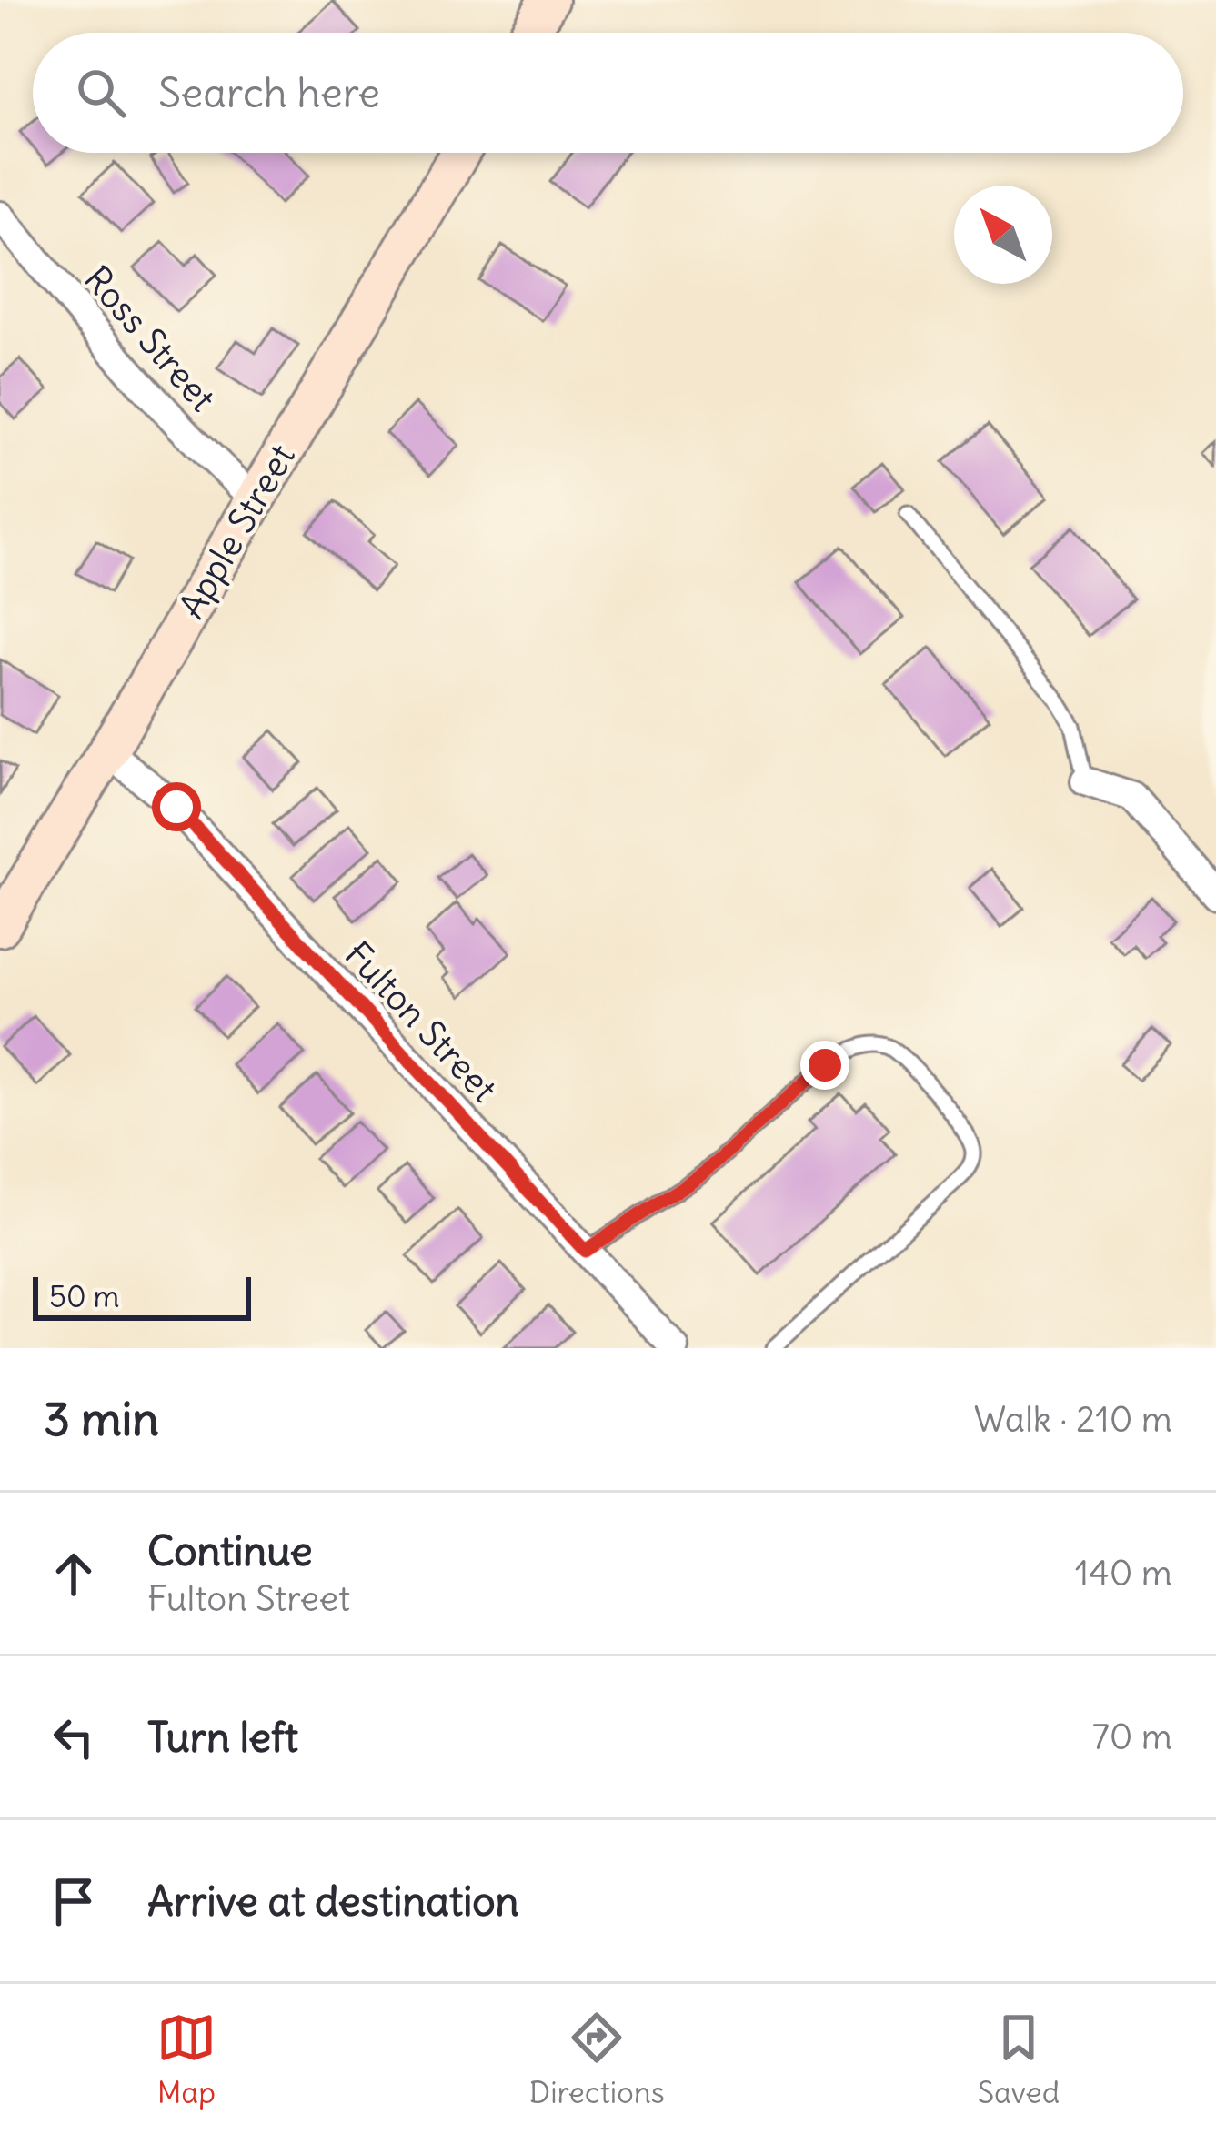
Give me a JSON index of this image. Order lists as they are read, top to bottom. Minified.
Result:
{"streets":{"street":["Ross Street","Apple Street","Fulton Street"]},"crossings":[["Ross Street","Apple Street"],["Apple Street","Fulton Street"]],"scale_bar":"50 m","north":"top left","page":{"search":"Search here","scale":"50 m","heading":["3 min","Walk · 210 m"],"list":[["Continue","Fulton Street","140 m"],["Turn left","70 m"],"Arrive at destination"],"nav":["Map","Directions","Saved"]}}
